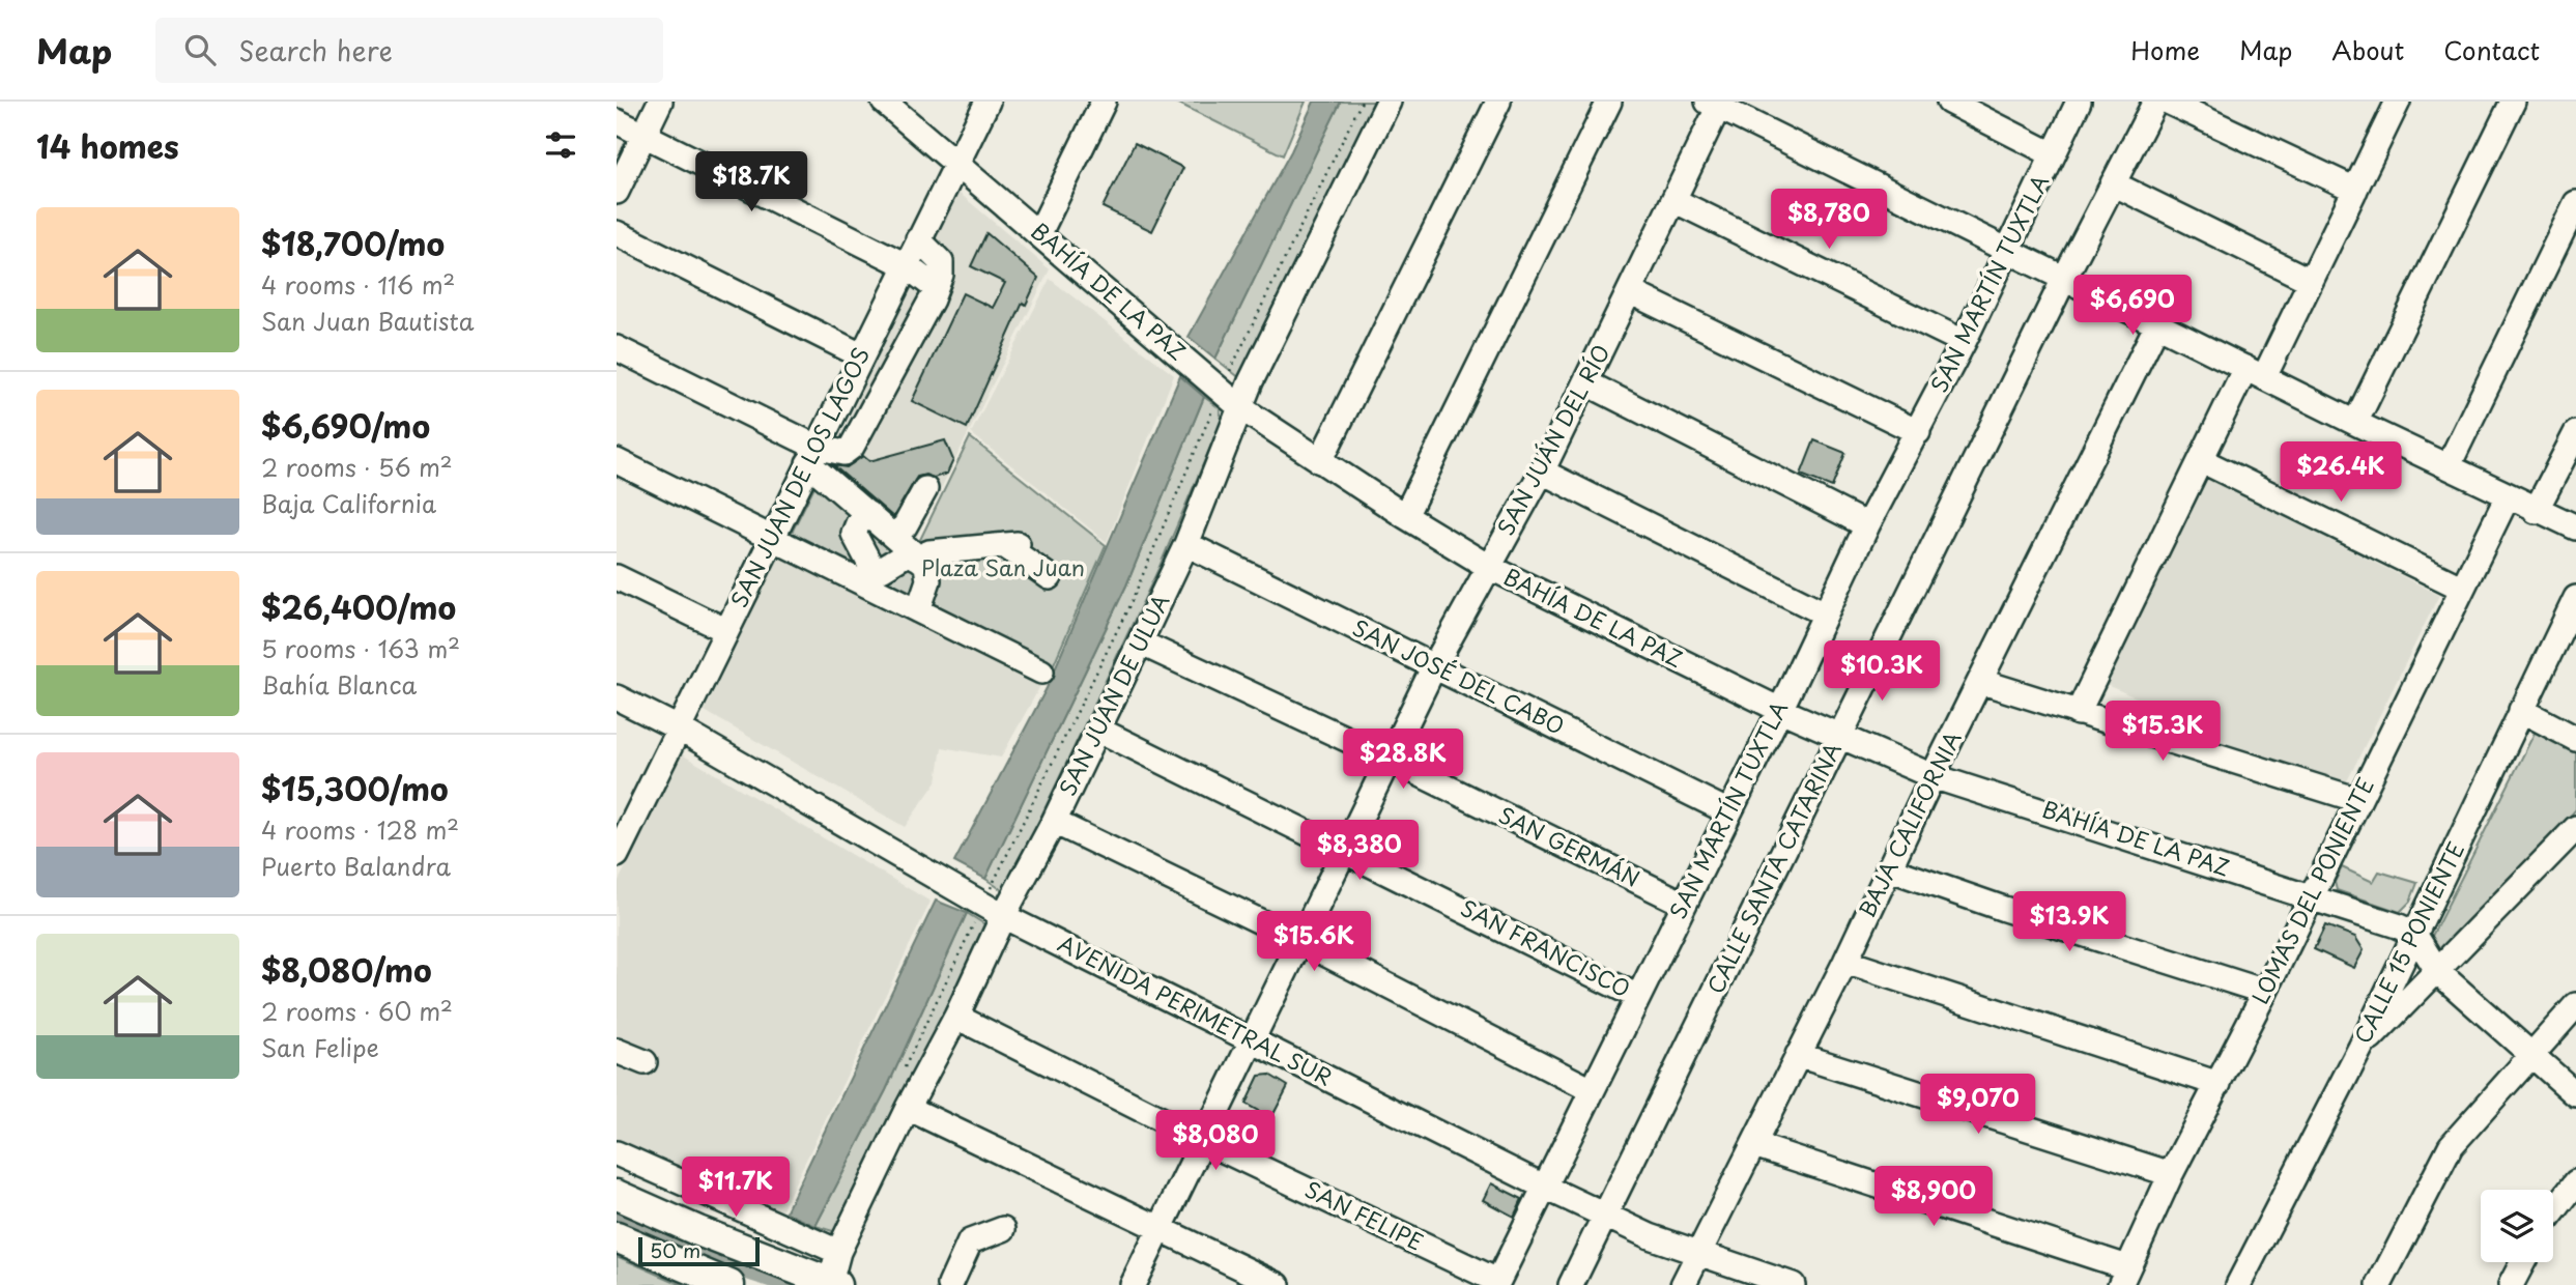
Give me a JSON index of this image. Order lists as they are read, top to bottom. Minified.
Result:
{"streets":{"street":["SAN MARTÍN TUXTLA","BAHÍA DE LA PAZ","SAN JUÁN DEL RÍO","SAN JUAN DE LOS LAGOS","SAN JOSÉ DEL CABO","SAN JUAN DE ULUA","BAJA CALIFORNIA","SAN GERMÁN","CALLE SANTA CATARINA","LOMAS DEL PONIENTE","CALLE 15 PONIENTE","SAN FRANCISCO","AVENIDA PERIMETRAL SUR","SAN FELIPE"]},"crossings":[["SAN MARTÍN TUXTLA","BAHÍA DE LA PAZ"],["SAN MARTÍN TUXTLA","SAN JOSÉ DEL CABO"],["SAN MARTÍN TUXTLA","SAN GERMÁN"],["SAN MARTÍN TUXTLA","SAN FRANCISCO"],["SAN MARTÍN TUXTLA","AVENIDA PERIMETRAL SUR"],["SAN MARTÍN TUXTLA","SAN FELIPE"],["BAHÍA DE LA PAZ","SAN JUÁN DEL RÍO"],["BAHÍA DE LA PAZ","SAN JUAN DE LOS LAGOS"],["BAHÍA DE LA PAZ","SAN JUAN DE ULUA"],["BAHÍA DE LA PAZ","BAJA CALIFORNIA"],["BAHÍA DE LA PAZ","CALLE SANTA CATARINA"],["BAHÍA DE LA PAZ","LOMAS DEL PONIENTE"],["BAHÍA DE LA PAZ","CALLE 15 PONIENTE"],["SAN JUÁN DEL RÍO","SAN JOSÉ DEL CABO"],["SAN JUÁN DEL RÍO","SAN GERMÁN"],["SAN JUÁN DEL RÍO","SAN FRANCISCO"],["SAN JUÁN DEL RÍO","AVENIDA PERIMETRAL SUR"],["SAN JUÁN DEL RÍO","SAN FELIPE"],["SAN JUAN DE LOS LAGOS","AVENIDA PERIMETRAL SUR"],["SAN JOSÉ DEL CABO","SAN JUAN DE ULUA"],["SAN JUAN DE ULUA","SAN GERMÁN"],["SAN JUAN DE ULUA","SAN FRANCISCO"],["SAN JUAN DE ULUA","AVENIDA PERIMETRAL SUR"],["SAN JUAN DE ULUA","SAN FELIPE"],["BAJA CALIFORNIA","AVENIDA PERIMETRAL SUR"],["CALLE SANTA CATARINA","AVENIDA PERIMETRAL SUR"]],"parks":["Plaza San Juan"],"scale_bar":"50 m","page":{"header":"Map","search":"Search here","nav":["Home","Map","About","Contact"],"heading":"14 homes","price":["$18.7K","$8,780","$6,690","$26.4K","$10.3K","$15.3K","$28.8K","$8,380","$13.9K","$15.6K","$9,070","$8,080","$11.7K","$8,900"],"list":[{"name":"$18,700/mo","note":"4 rooms · 116 m² · San Juan Bautista"},{"name":"$6,690/mo","note":"2 rooms · 56 m² · Baja California"},{"name":"$26,400/mo","note":"5 rooms · 163 m² · Bahía Blanca"},{"name":"$15,300/mo","note":"4 rooms · 128 m² · Puerto Balandra"},{"name":"$8,080/mo","note":"2 rooms · 60 m² · San Felipe"}],"scale":"50 m"}}
